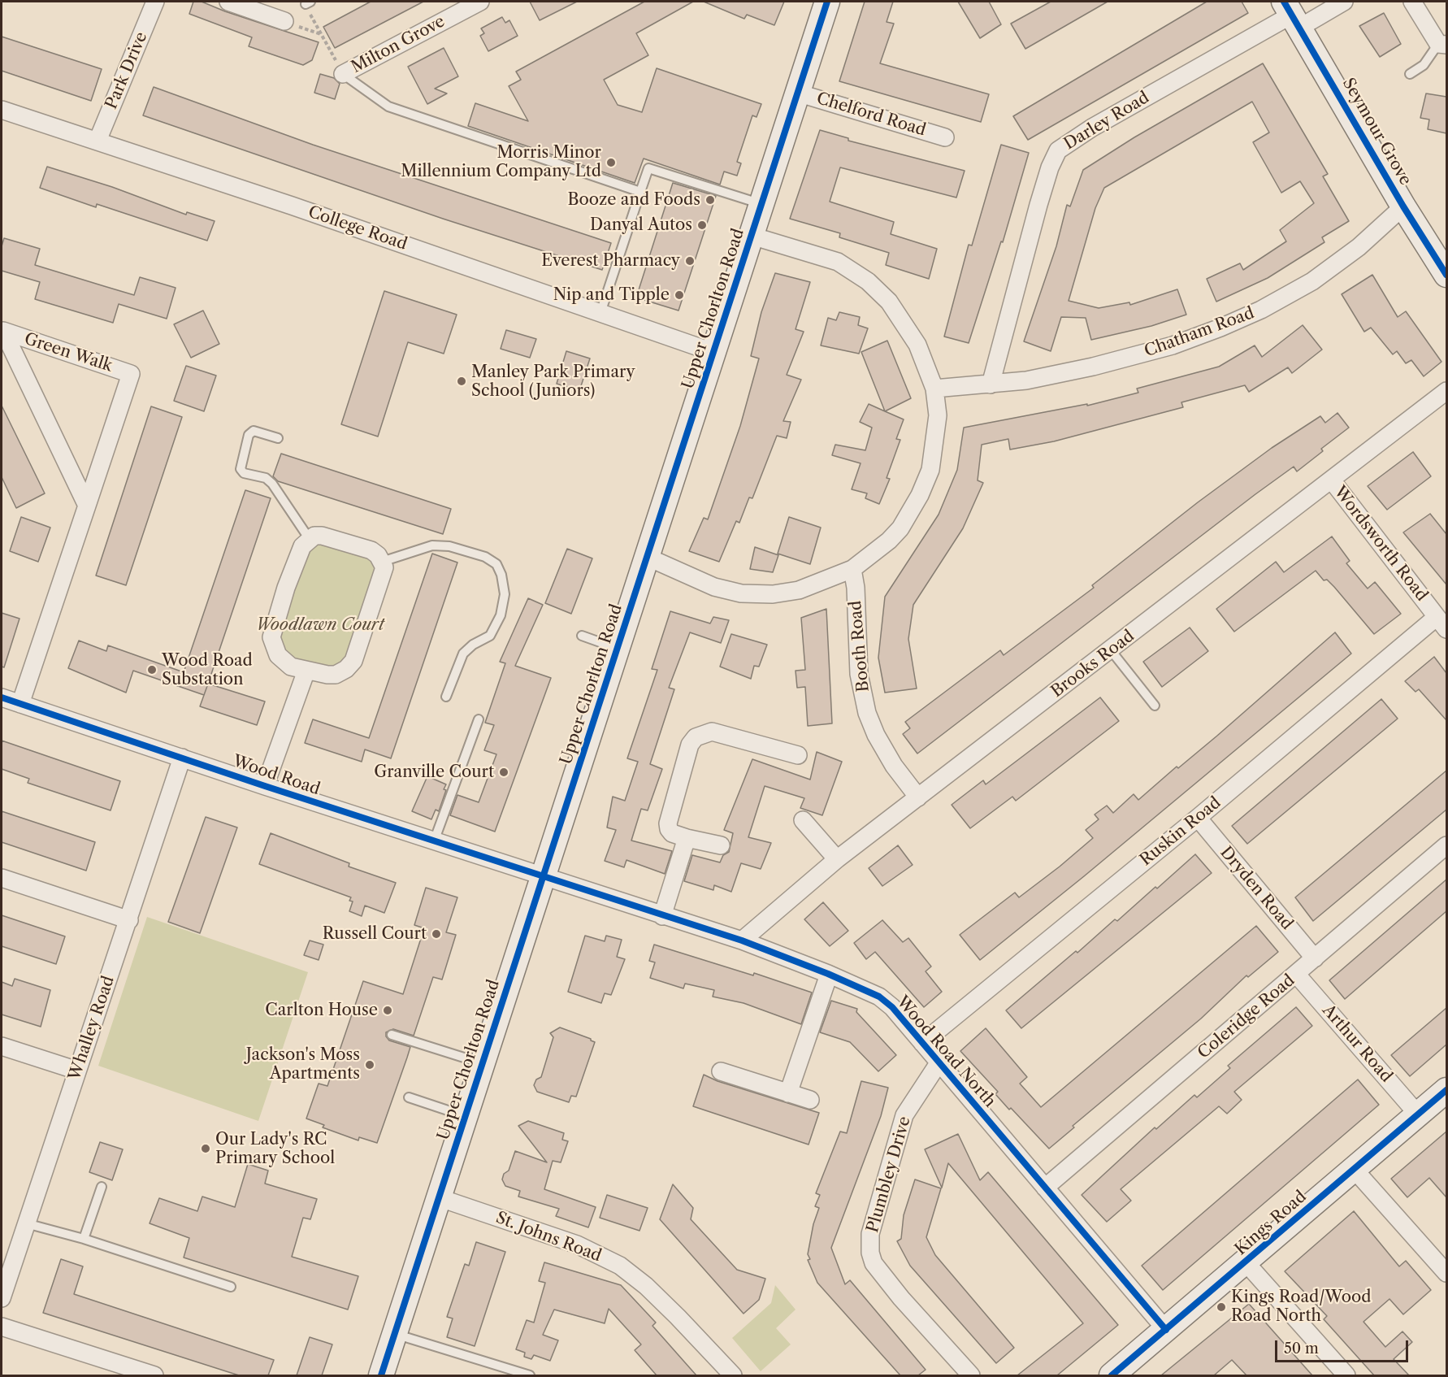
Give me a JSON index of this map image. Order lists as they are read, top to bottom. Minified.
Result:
{"streets":{"main road":["Seymour Grove","Upper Chorlton Road","Kings Road"],"street":["Milton Grove","Park Drive","Chelford Road","Darley Road","College Road","Chatham Road","Green Walk","Wordsworth Road","Booth Road","Brooks Road","Wood Road","Ruskin Road","Dryden Road","Coleridge Road","Whalley Road","Arthur Road","Wood Road North","Plumbley Drive","St. Johns Road"]},"crossings":[["Park Drive","College Road"],["Chelford Road","Upper Chorlton Road"],["Darley Road","Seymour Grove"],["Darley Road","Chatham Road"],["Seymour Grove","Chatham Road"],["College Road","Upper Chorlton Road"],["Upper Chorlton Road","Wood Road"],["Upper Chorlton Road","Wood Road North"],["Upper Chorlton Road","St. Johns Road"],["Green Walk","Wood Road"],["Wordsworth Road","Brooks Road"],["Wordsworth Road","Ruskin Road"],["Booth Road","Brooks Road"],["Brooks Road","Wood Road North"],["Wood Road","Whalley Road"],["Wood Road","Wood Road North"],["Ruskin Road","Dryden Road"],["Ruskin Road","Wood Road North"],["Dryden Road","Coleridge Road"],["Coleridge Road","Arthur Road"],["Coleridge Road","Wood Road North"],["Arthur Road","Kings Road"],["Wood Road North","Plumbley Drive"],["Wood Road North","Kings Road"]],"parks":["Woodlawn Court"],"places":["Morris Minor Millennium Company Ltd","Booze and Foods","Danyal Autos","Everest Pharmacy","Nip and Tipple","Manley Park Primary School (Juniors)","Wood Road Substation","Granville Court","Russell Court","Carlton House","Jackson's Moss Apartments","Our Lady's RC Primary School","Kings Road/Wood Road North"],"scale_bar":"50 m"}
